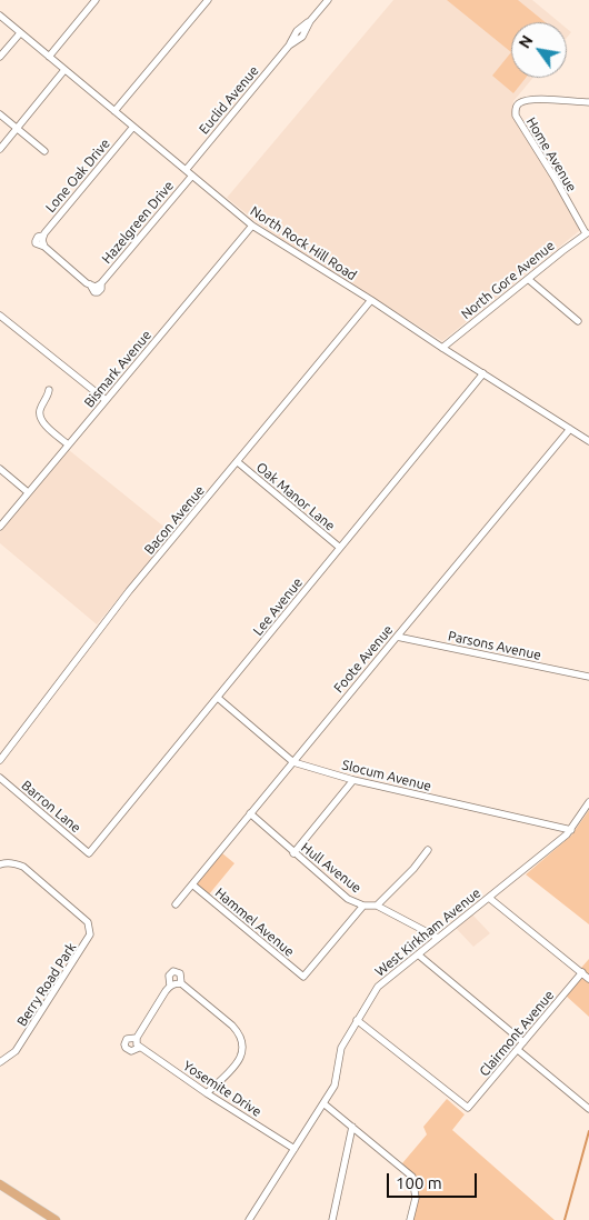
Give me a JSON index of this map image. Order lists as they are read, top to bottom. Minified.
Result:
{"streets":{"street":["Euclid Avenue","Home Avenue","Lone Oak Drive","Hazelgreen Drive","North Rock Hill Road","North Gore Avenue","Bismark Avenue","Oak Manor Lane","Bacon Avenue","Lee Avenue","Parsons Avenue","Foote Avenue","Slocum Avenue","Barron Lane","Hull Avenue","Hammel Avenue","West Kirkham Avenue","Berry Road Park","Clairmont Avenue","Yosemite Drive"]},"crossings":[["Euclid Avenue","North Rock Hill Road"],["Home Avenue","North Gore Avenue"],["Lone Oak Drive","Hazelgreen Drive"],["Lone Oak Drive","North Rock Hill Road"],["Hazelgreen Drive","North Rock Hill Road"],["North Rock Hill Road","North Gore Avenue"],["North Rock Hill Road","Bismark Avenue"],["North Rock Hill Road","Bacon Avenue"],["North Rock Hill Road","Lee Avenue"],["North Rock Hill Road","Foote Avenue"],["Oak Manor Lane","Bacon Avenue"],["Oak Manor Lane","Lee Avenue"],["Lee Avenue","Slocum Avenue"],["Lee Avenue","Barron Lane"],["Parsons Avenue","Foote Avenue"],["Foote Avenue","Slocum Avenue"],["Foote Avenue","Hull Avenue"],["Foote Avenue","Hammel Avenue"],["Slocum Avenue","West Kirkham Avenue"],["Hull Avenue","Hammel Avenue"],["Hull Avenue","West Kirkham Avenue"],["West Kirkham Avenue","Clairmont Avenue"],["West Kirkham Avenue","Yosemite Drive"]],"scale_bar":"100 m","north":"top left"}
